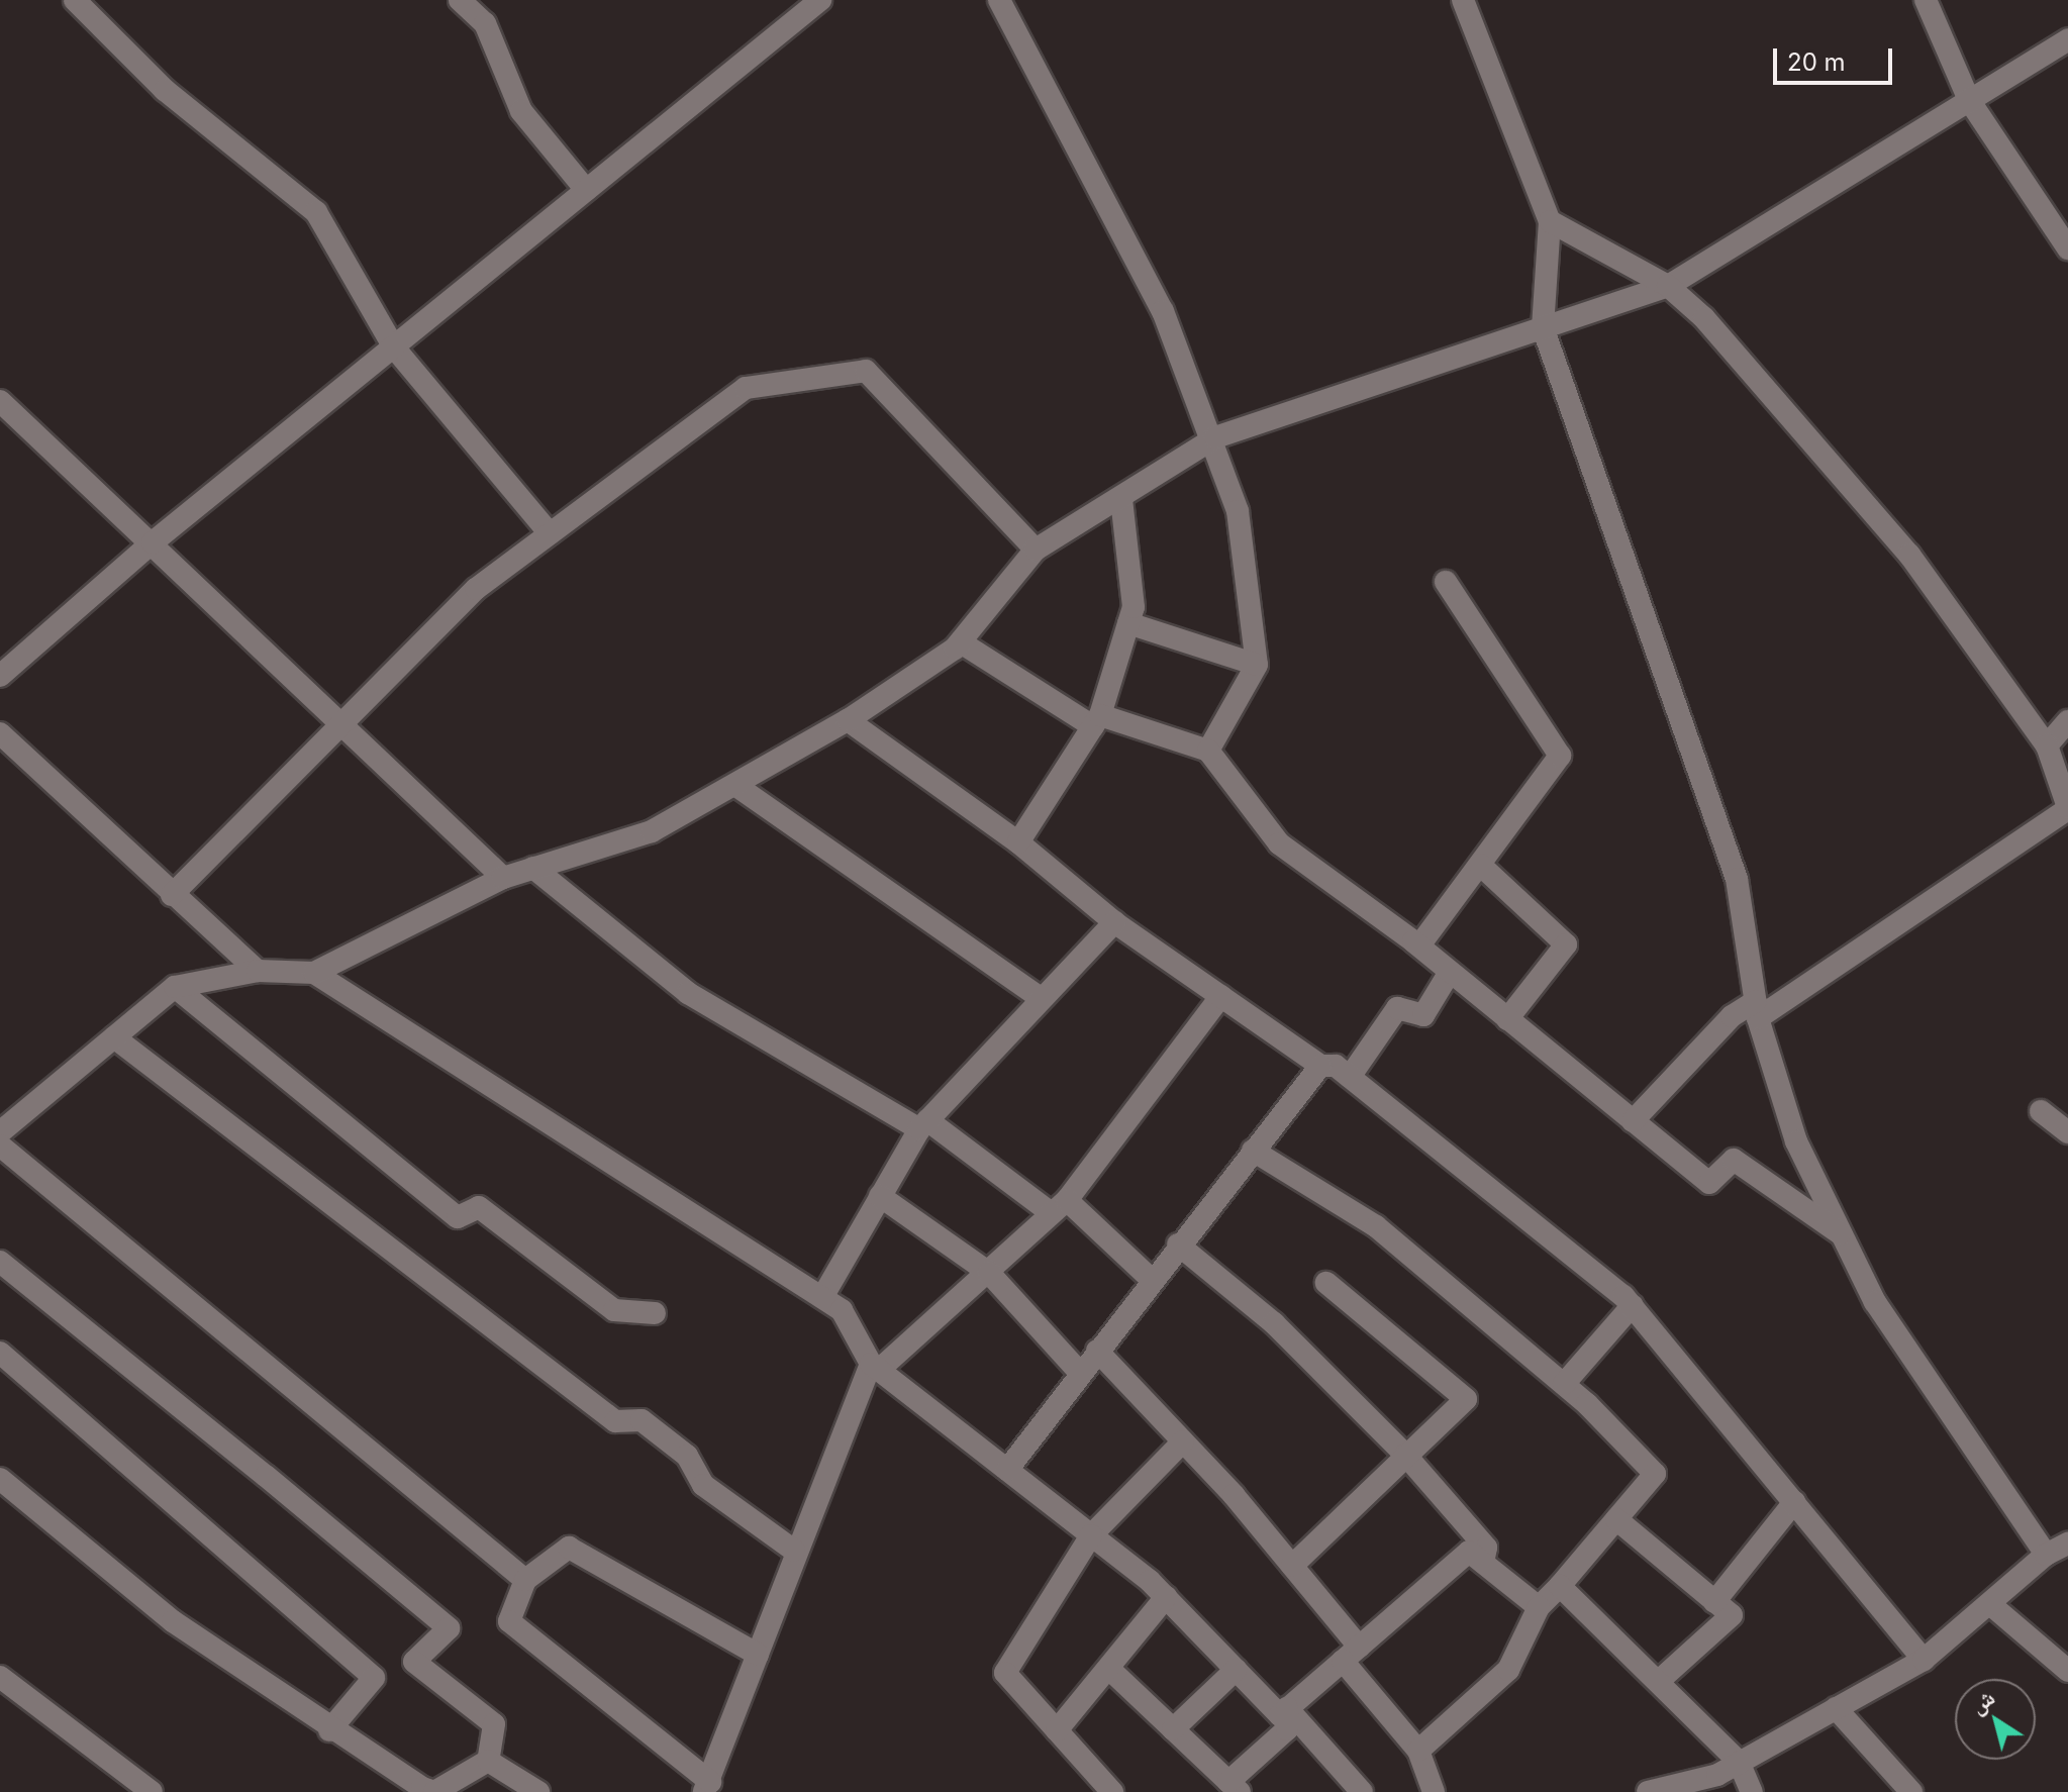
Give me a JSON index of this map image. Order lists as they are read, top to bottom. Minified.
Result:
{"scale_bar":"20 m","north":"top left"}
